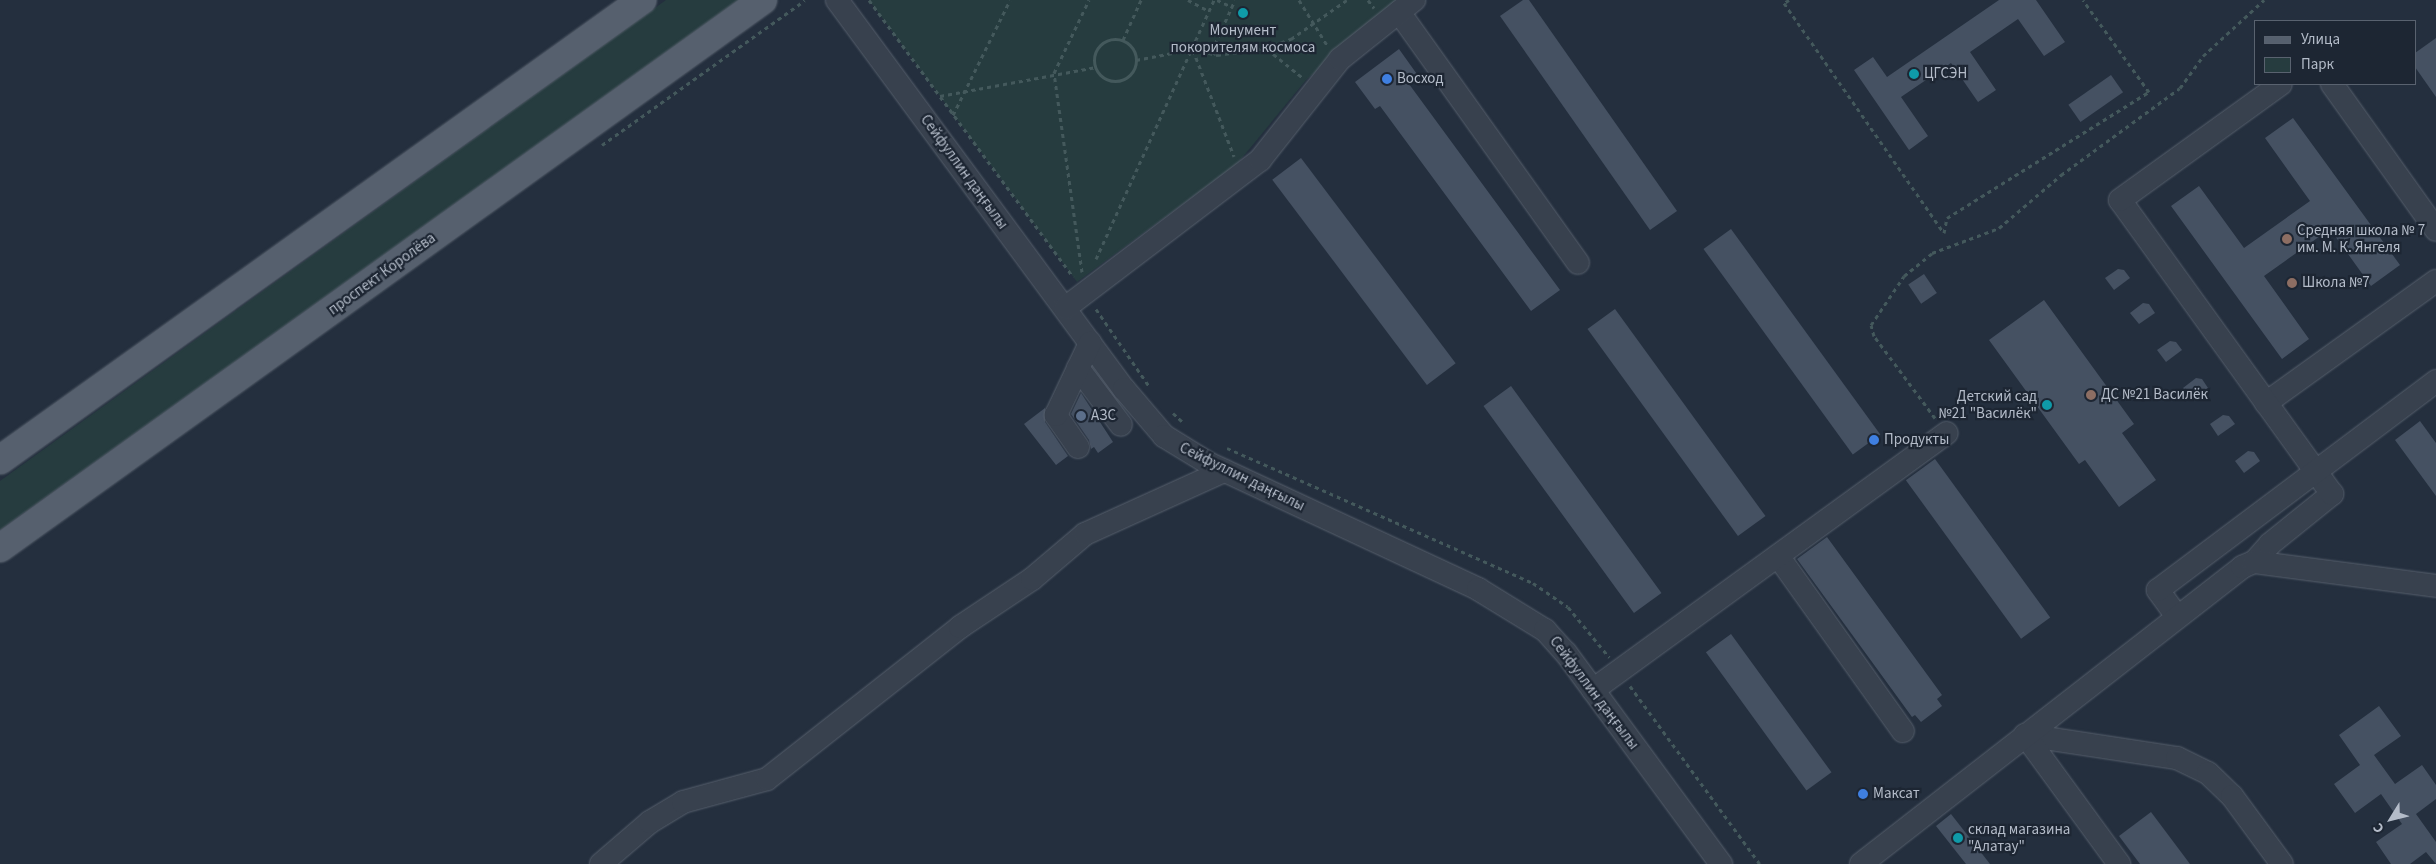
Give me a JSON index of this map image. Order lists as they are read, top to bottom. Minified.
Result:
{"streets":{"main road":["проспект Королёва"],"street":["Сейфуллин даңғылы"]},"places":["Монумент покорителям космоса","ЦГСЭН","Восход","Средняя школа № 7 им. М. К. Янгеля","Школа №7","ДС №21 Василёк","Детский сад №21 \"Василёк\"","АЗС","Продукты","Максат","склад магазина \"Алатау\""],"legend":["Улица","Парк"],"north":"bottom left"}
